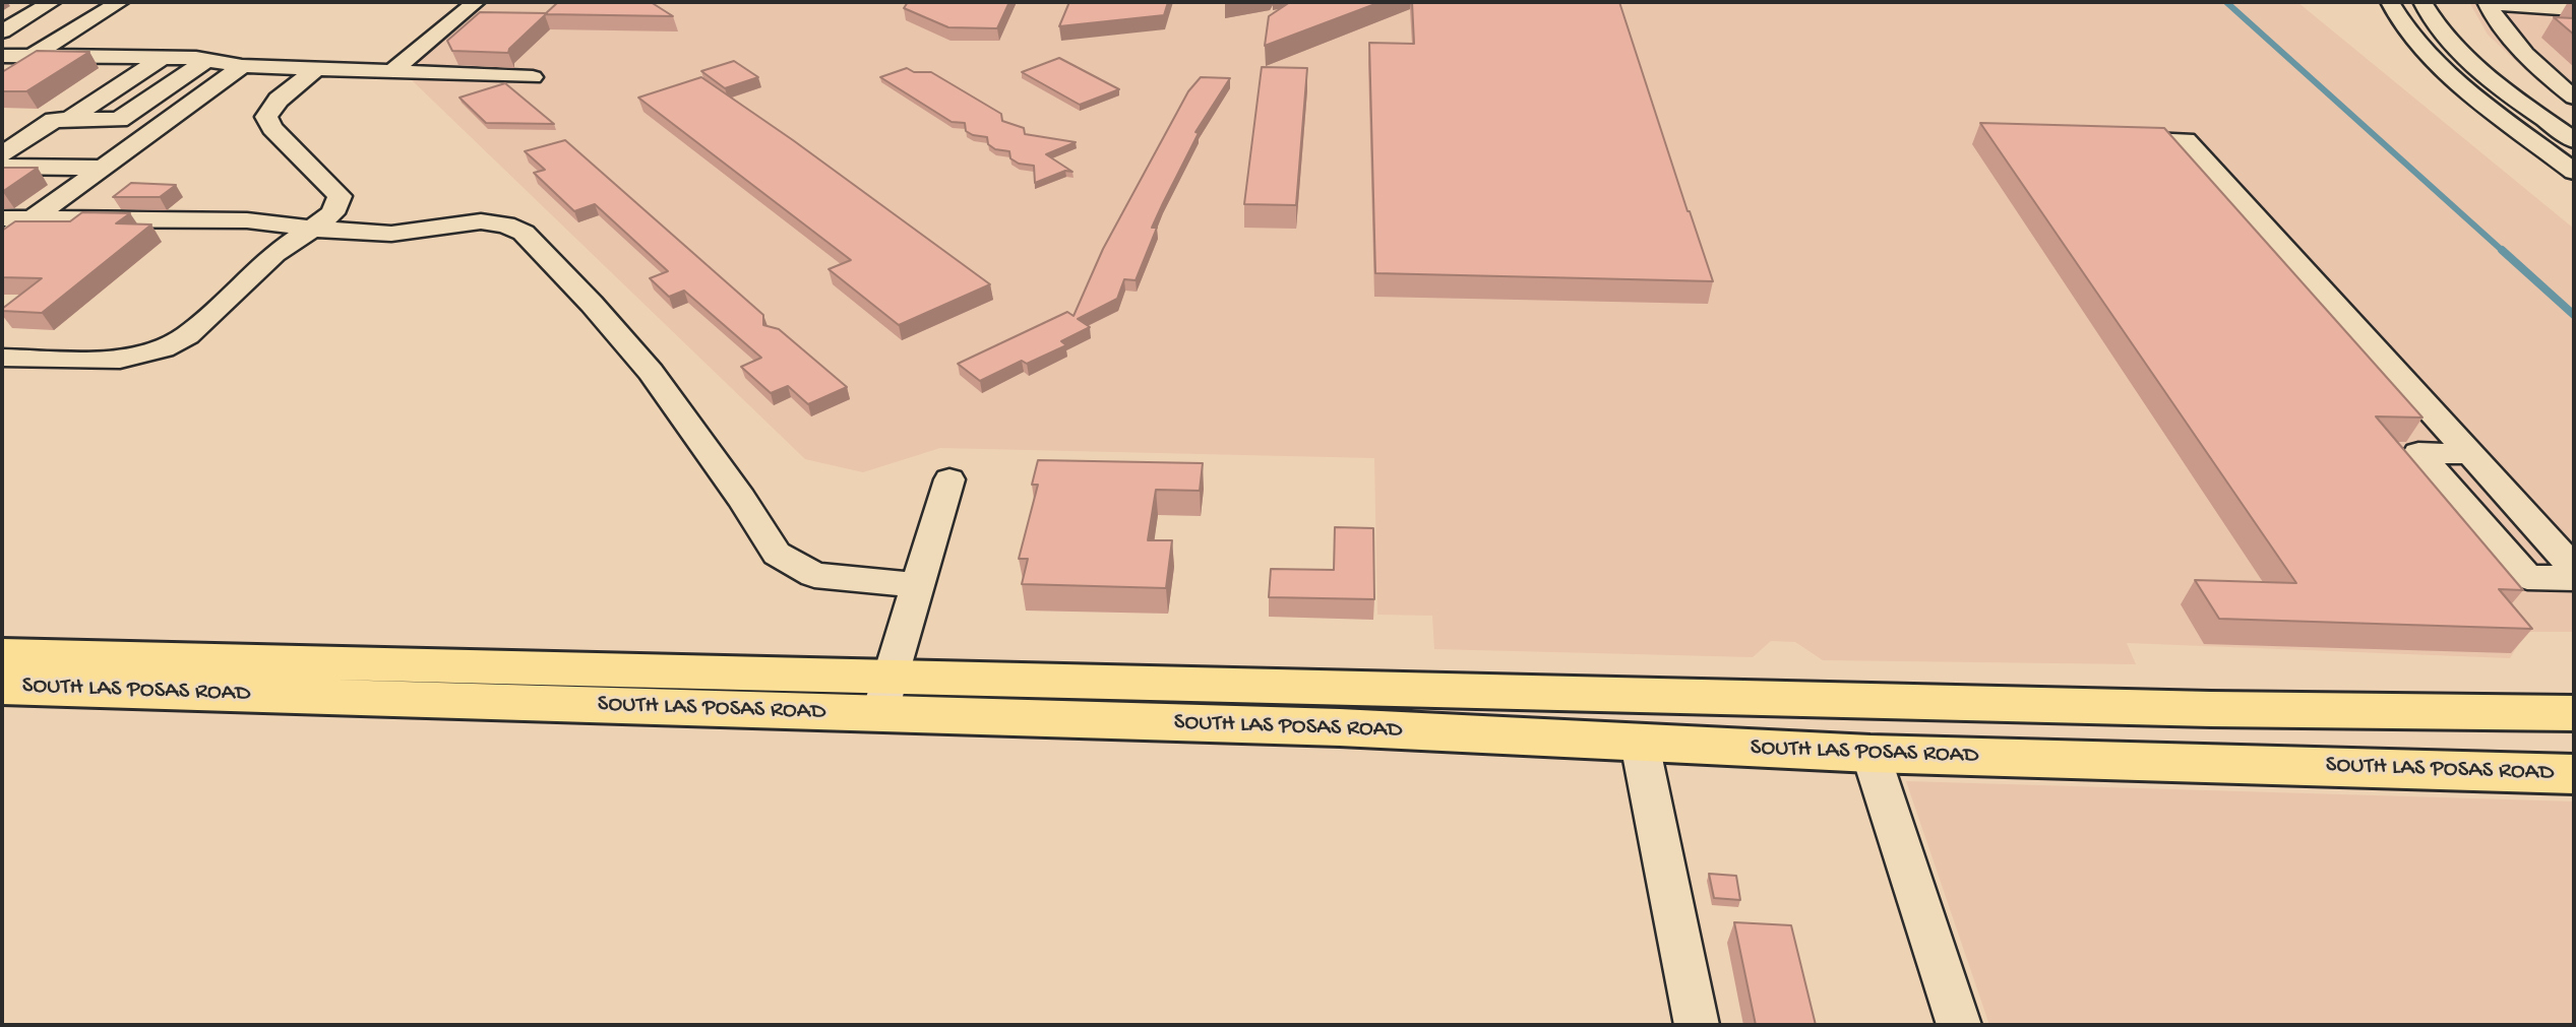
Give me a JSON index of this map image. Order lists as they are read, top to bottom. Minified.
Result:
{"streets":{"main road":["SOUTH LAS POSAS ROAD"]}}
